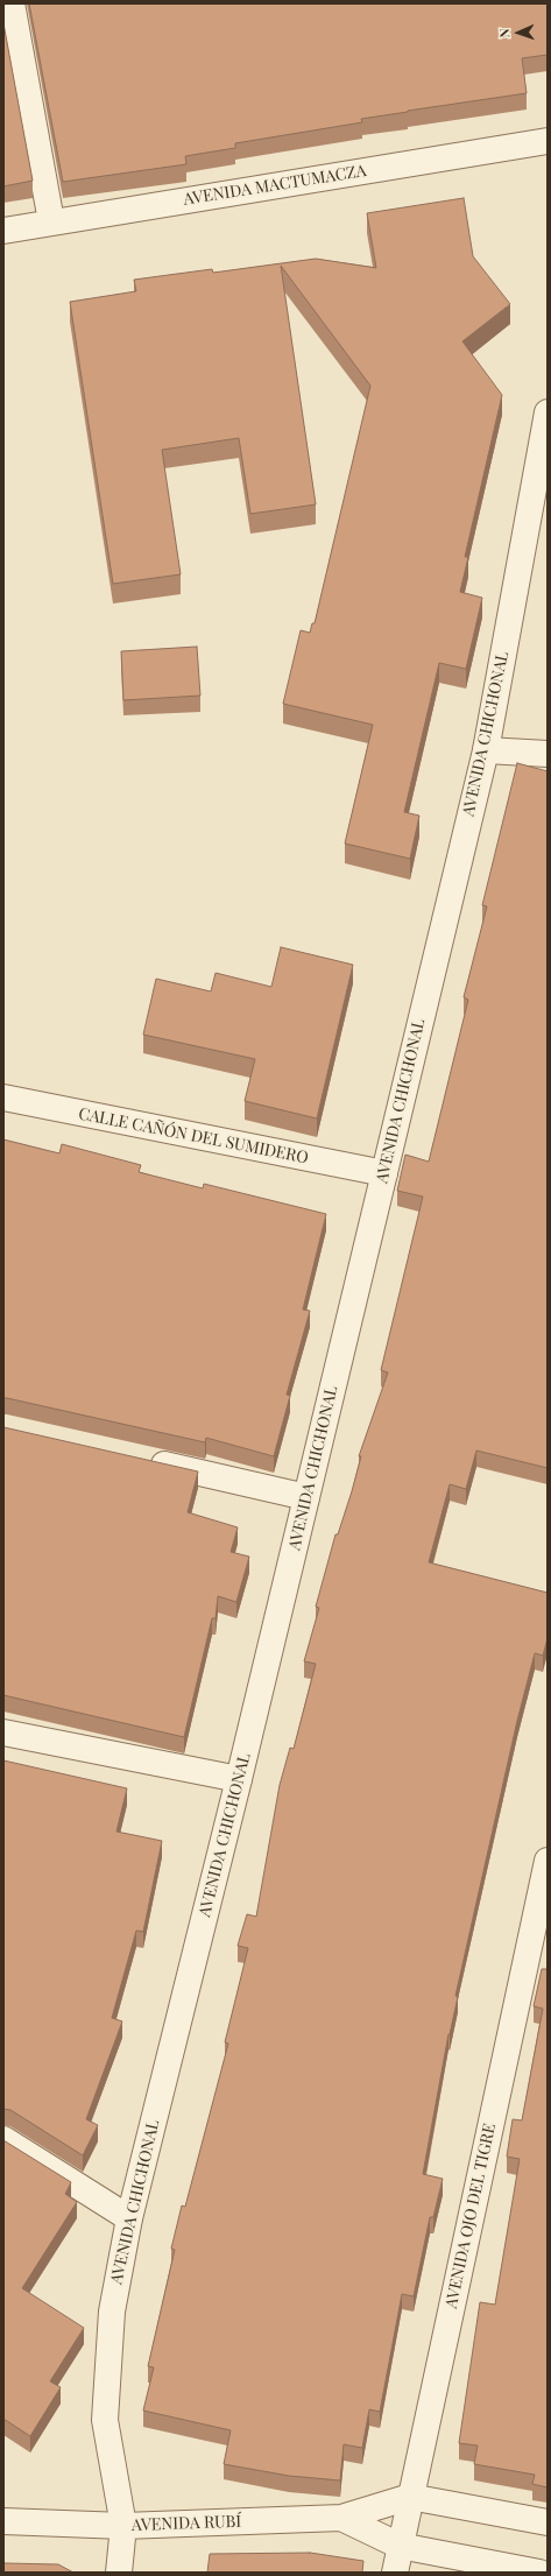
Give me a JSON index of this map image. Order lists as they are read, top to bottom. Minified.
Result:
{"streets":{"street":["AVENIDA MACTUMACZA","AVENIDA CHICHONAL","CALLE CAÑÓN DEL SUMIDERO","AVENIDA OJO DEL TIGRE","AVENIDA RUBÍ"]},"crossings":[["AVENIDA CHICHONAL","CALLE CAÑÓN DEL SUMIDERO"],["AVENIDA CHICHONAL","AVENIDA RUBÍ"],["AVENIDA OJO DEL TIGRE","AVENIDA RUBÍ"]],"north":"left"}
